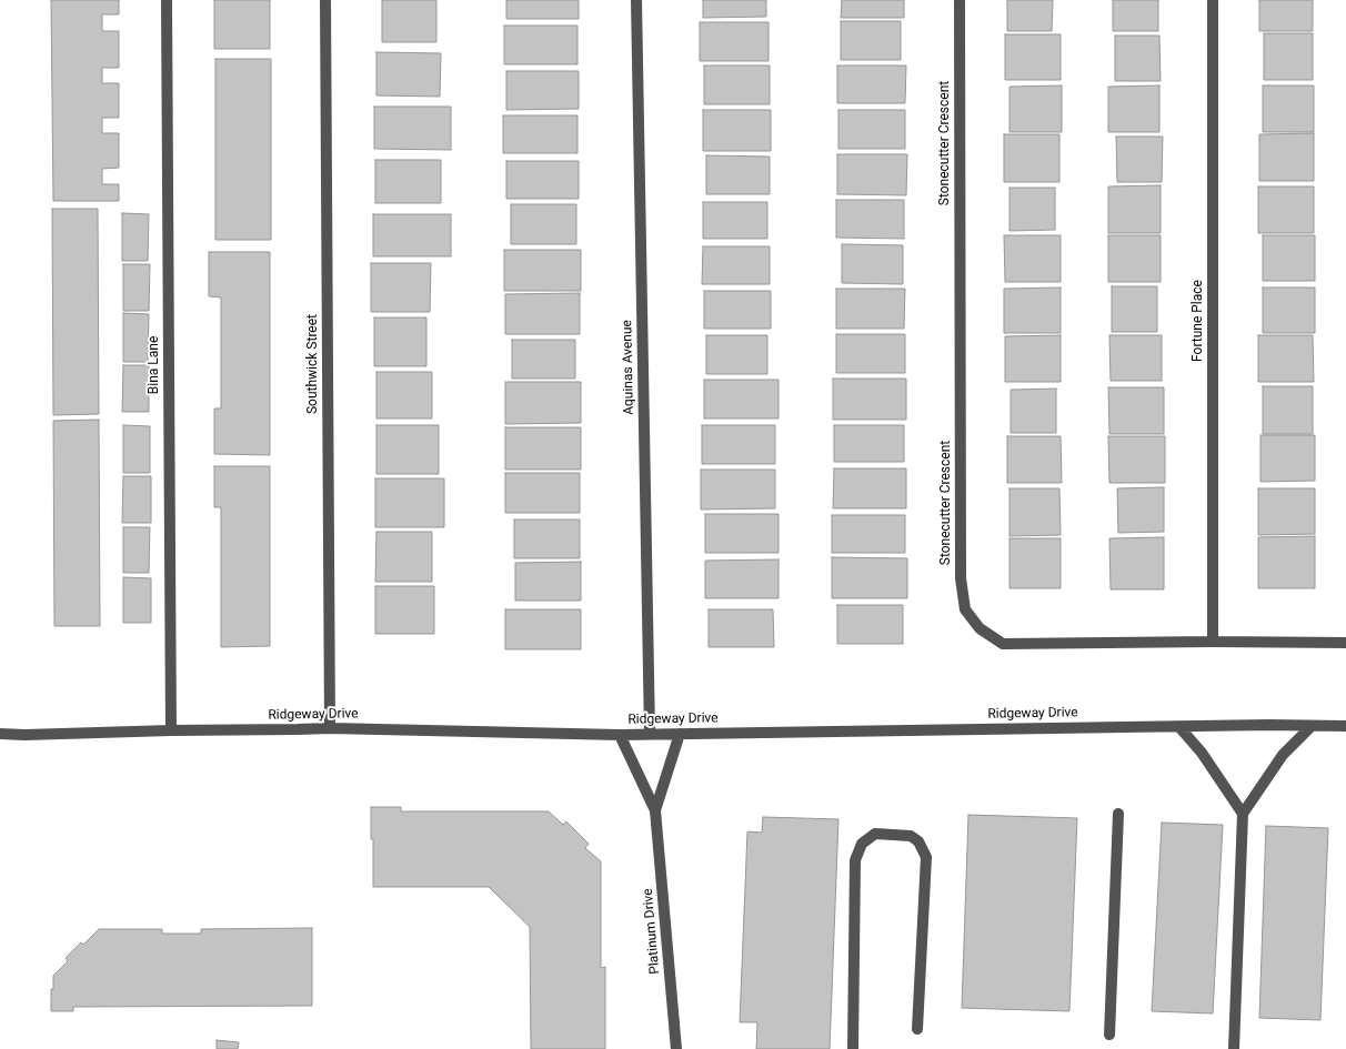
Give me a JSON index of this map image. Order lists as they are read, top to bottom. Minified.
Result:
{"streets":{"street":["Stonecutter Crescent","Fortune Place","Southwick Street","Bina Lane","Aquinas Avenue","Ridgeway Drive","Platinum Drive"]},"crossings":[["Stonecutter Crescent","Fortune Place"],["Southwick Street","Ridgeway Drive"],["Bina Lane","Ridgeway Drive"],["Aquinas Avenue","Ridgeway Drive"],["Ridgeway Drive","Platinum Drive"]]}
